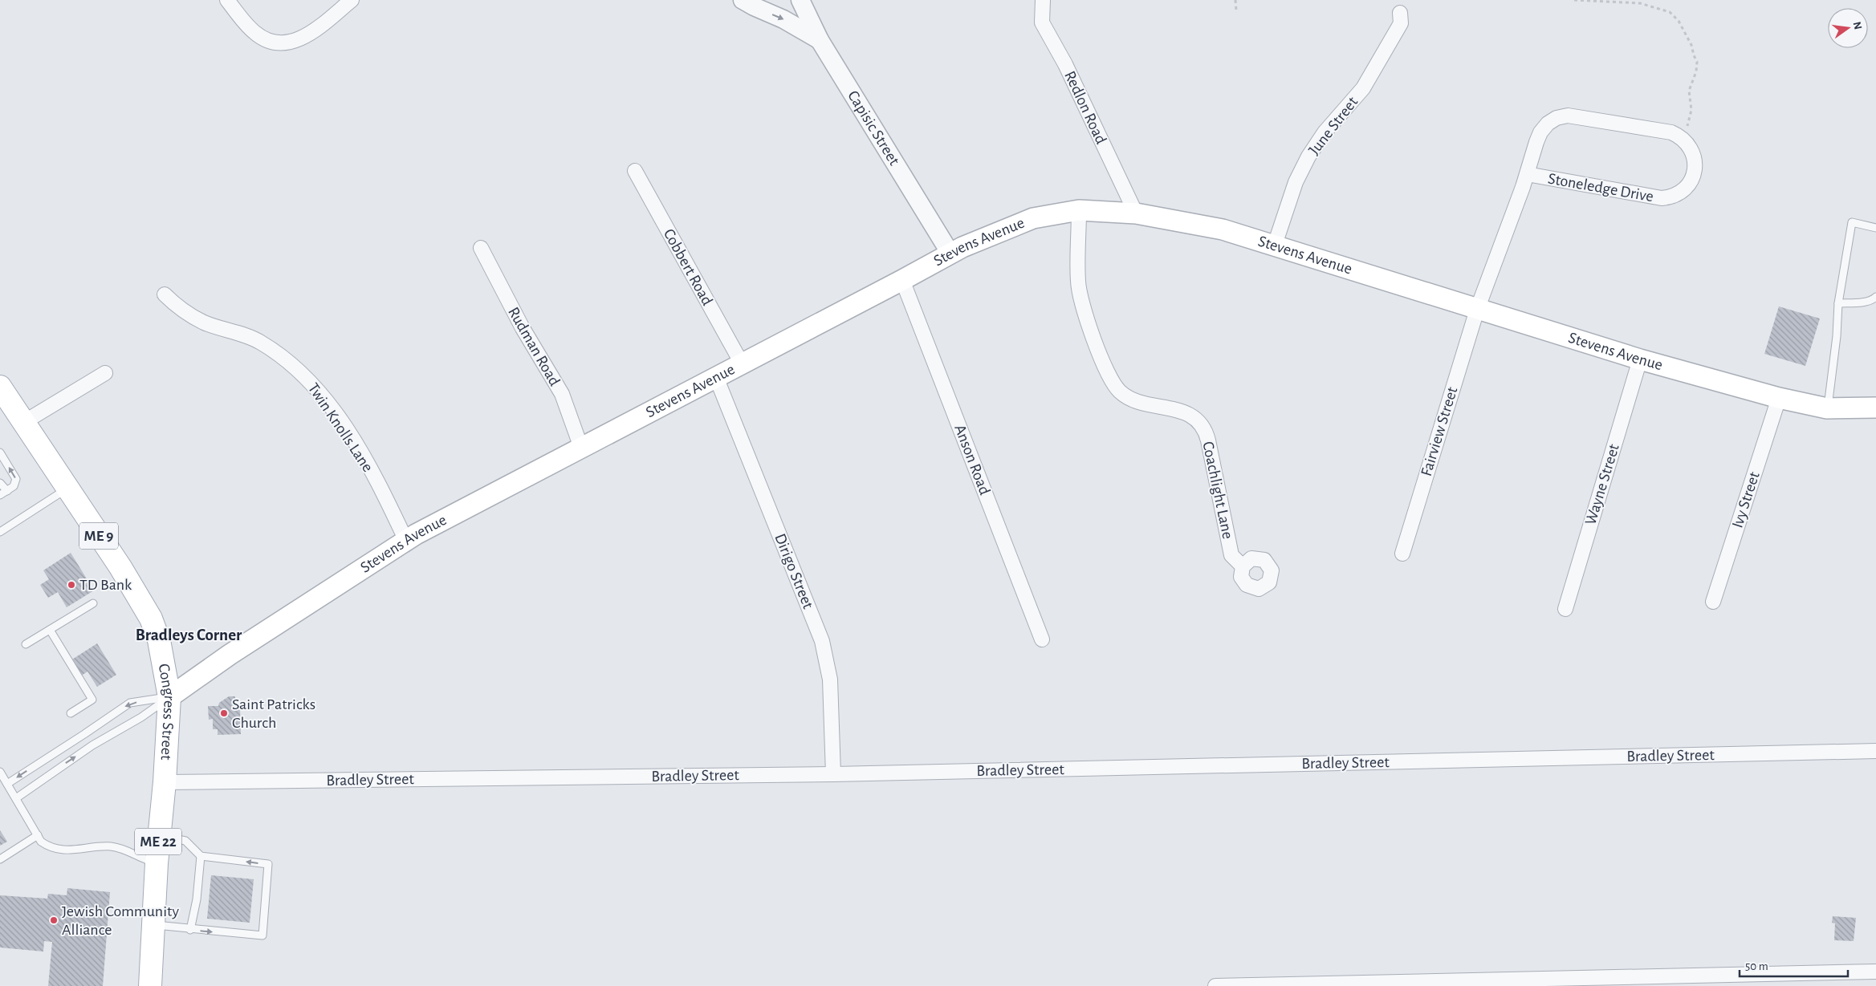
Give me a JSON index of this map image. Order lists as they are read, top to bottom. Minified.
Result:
{"streets":{"main road":["Stevens Avenue","ME 9","Congress Street","ME 22"],"street":["Redlon Road","June Street","Capisic Street","Stoneledge Drive","Cobbert Road","Rudman Road","Twin Knolls Lane","Fairview Street","Anson Road","Wayne Street","Coachlight Lane","Ivy Street","Dirigo Street","Bradley Street"]},"crossings":[["Redlon Road","Stevens Avenue"],["June Street","Stevens Avenue"],["Capisic Street","Stevens Avenue"],["Stoneledge Drive","Stevens Avenue"],["Stoneledge Drive","Fairview Street"],["Stevens Avenue","Cobbert Road"],["Stevens Avenue","Rudman Road"],["Stevens Avenue","Twin Knolls Lane"],["Stevens Avenue","Fairview Street"],["Stevens Avenue","Anson Road"],["Stevens Avenue","Wayne Street"],["Stevens Avenue","Coachlight Lane"],["Stevens Avenue","Ivy Street"],["Stevens Avenue","Dirigo Street"],["Stevens Avenue","Congress Street"],["Dirigo Street","Bradley Street"],["Congress Street","Bradley Street"]],"districts":["Bradleys Corner"],"places":["TD Bank","Saint Patricks Church","Jewish Community Alliance"],"scale_bar":"50 m","north":"right"}
